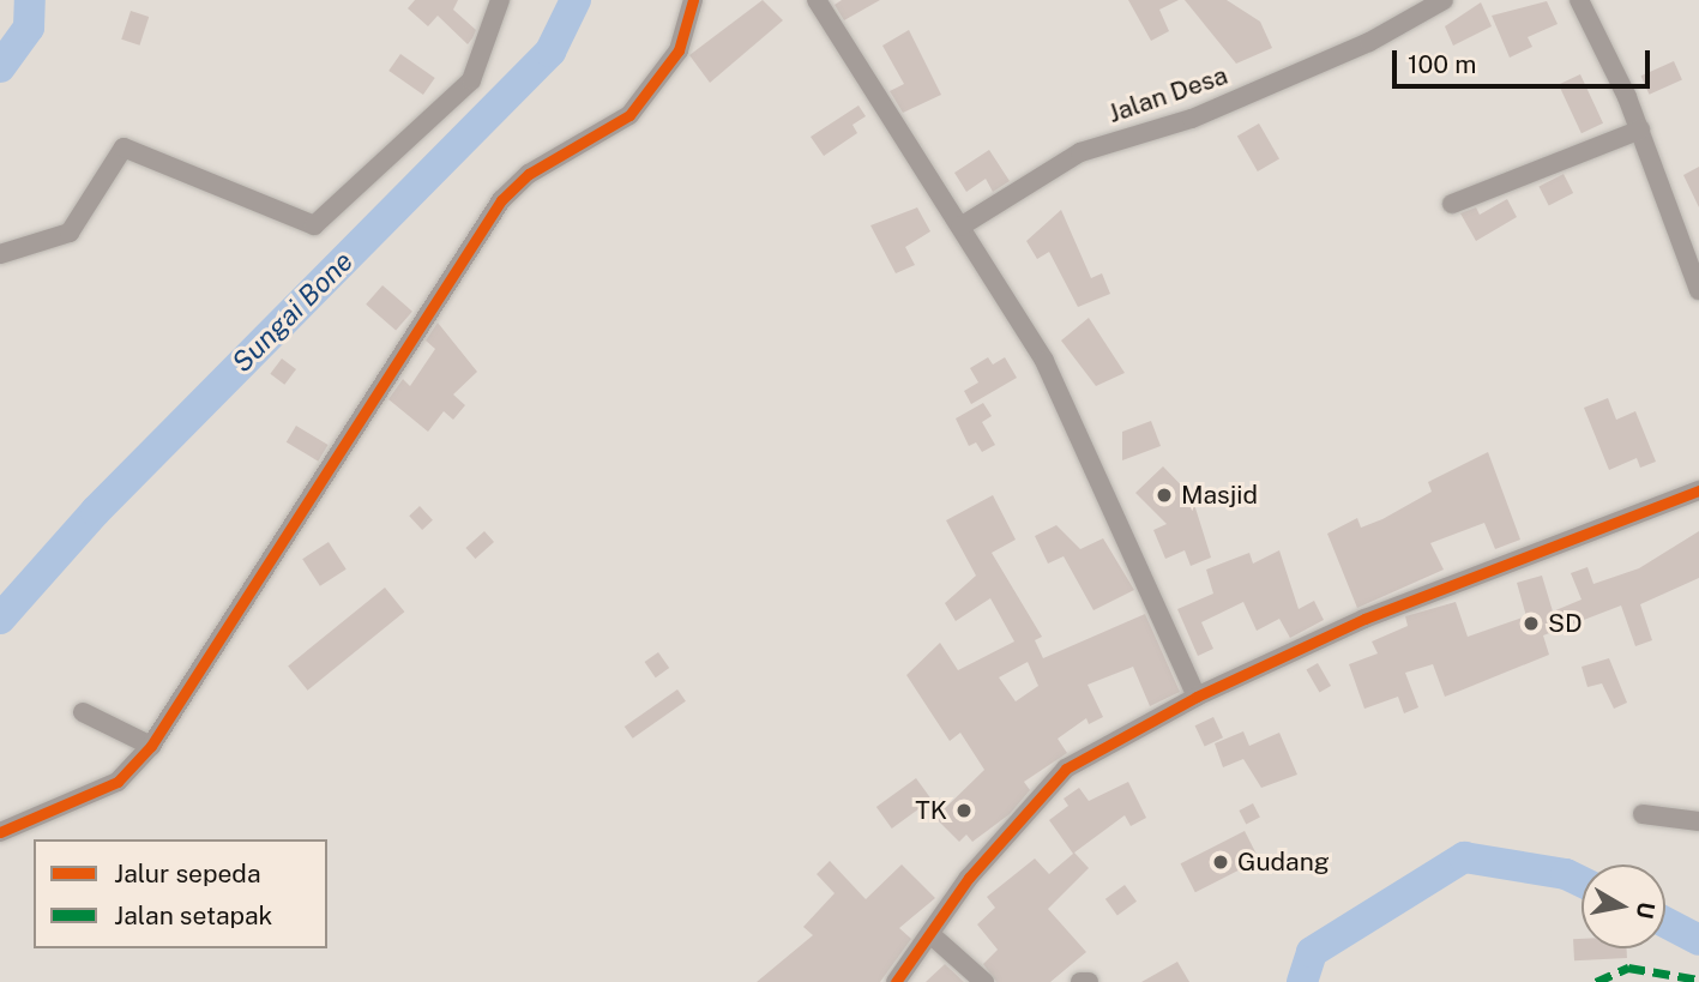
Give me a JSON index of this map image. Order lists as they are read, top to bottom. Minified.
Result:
{"streets":{"street":["Jalan Desa"]},"water":["Sungai Bone"],"places":["Masjid","SD","TK","Gudang"],"legend":["Jalur sepeda","Jalan setapak"],"scale_bar":"100 m","north":"right"}
